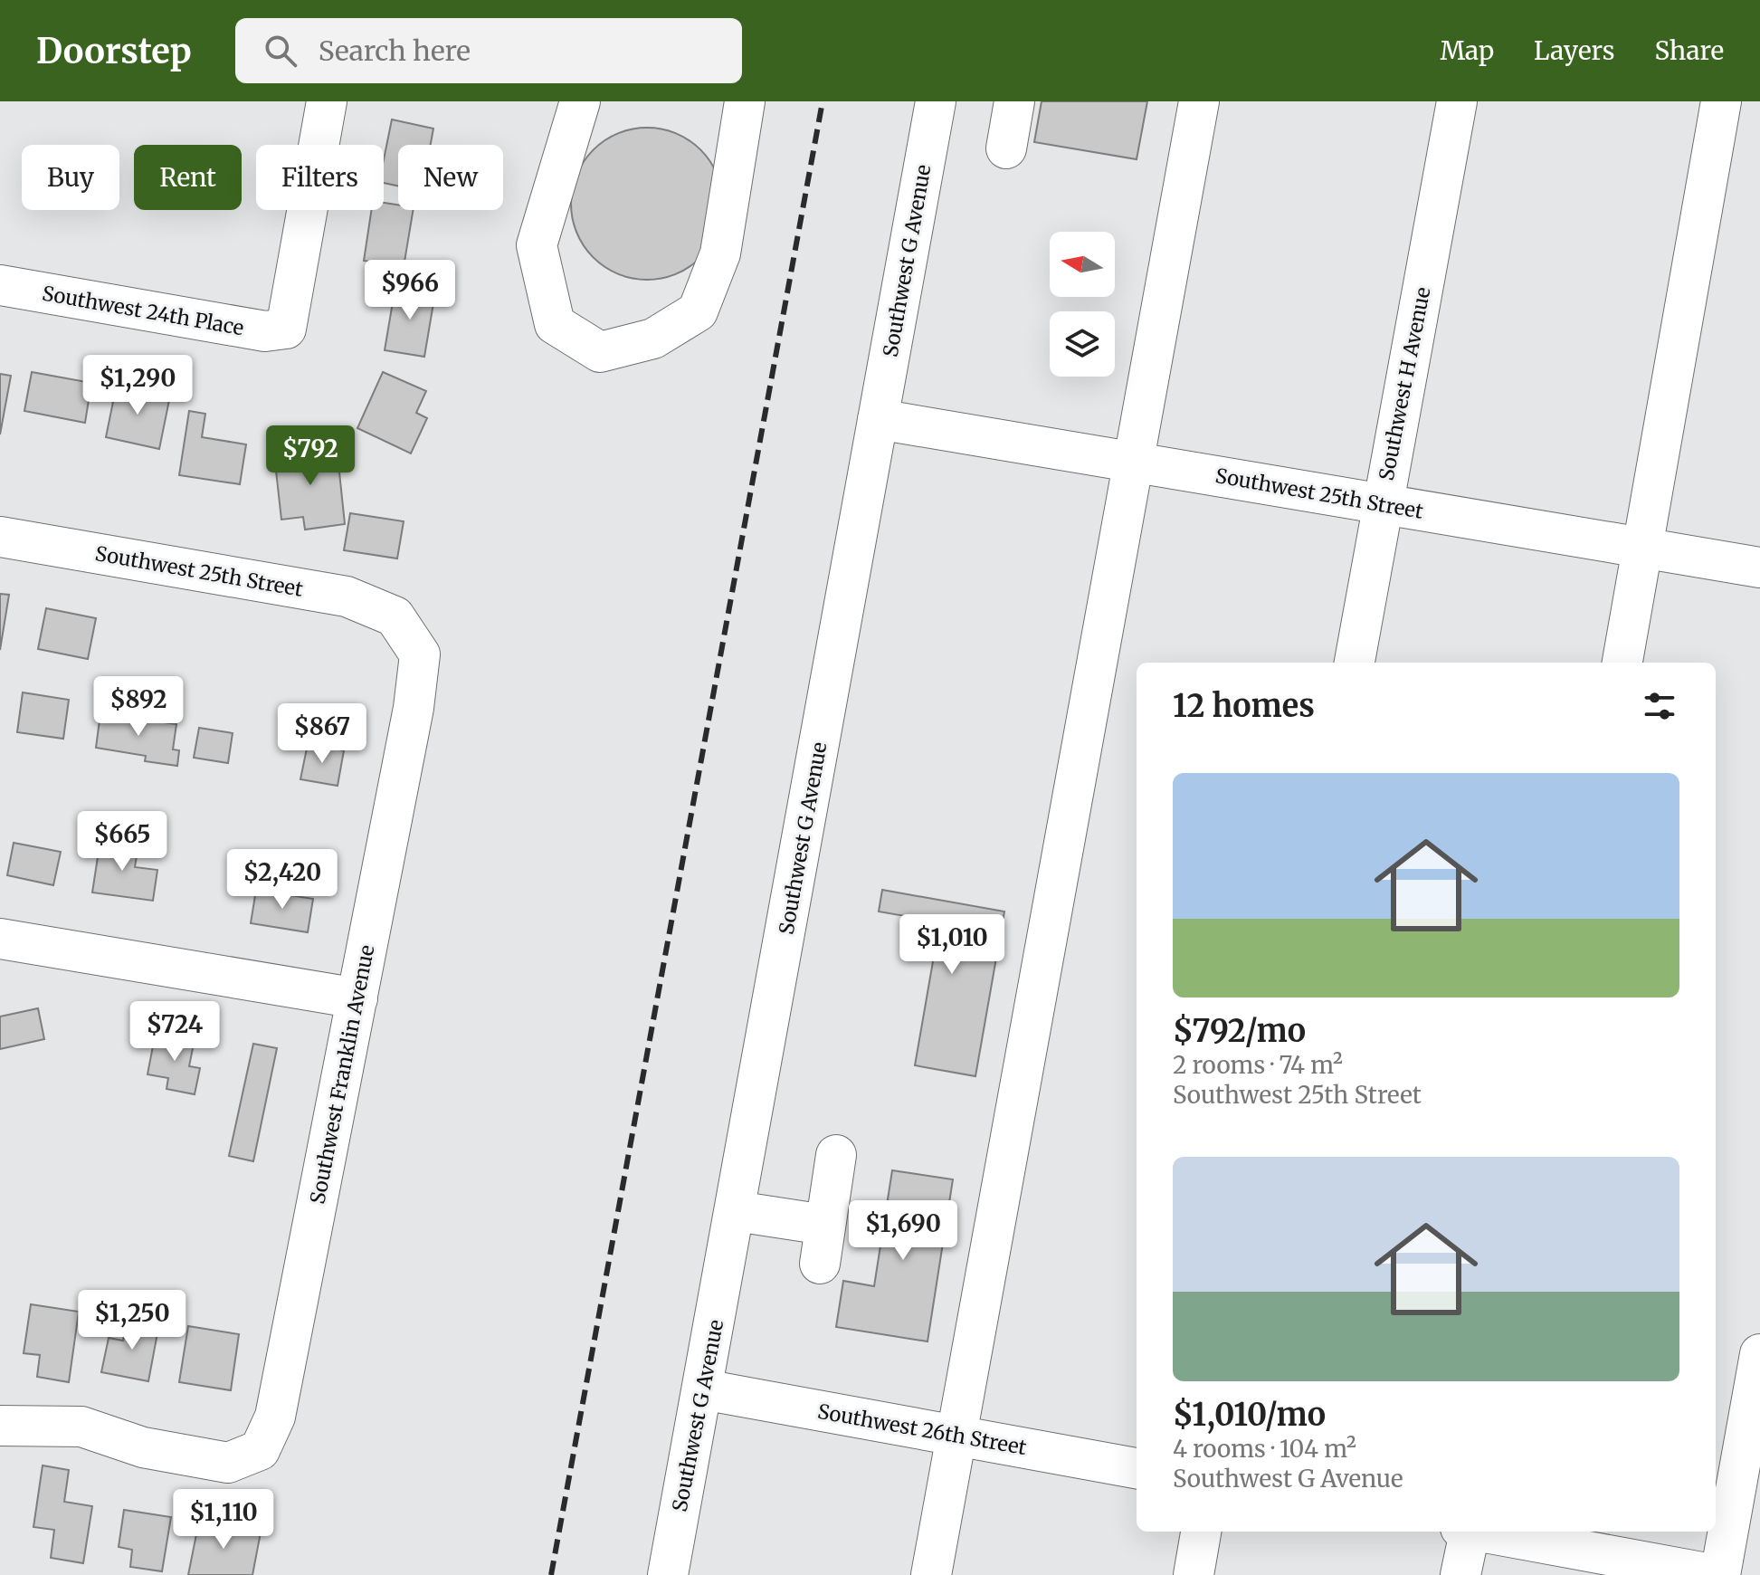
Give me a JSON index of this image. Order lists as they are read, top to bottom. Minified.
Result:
{"streets":{"street":["Southwest G Avenue","Southwest 24th Place","Southwest H Avenue","Southwest 25th Street","Southwest Franklin Avenue","Southwest 26th Street"]},"crossings":[["Southwest G Avenue","Southwest 25th Street"],["Southwest G Avenue","Southwest 26th Street"],["Southwest H Avenue","Southwest 25th Street"],["Southwest 25th Street","Southwest Franklin Avenue"]],"north":"left","page":{"header":"Doorstep","search":"Search here","nav":["Map","Layers","Share"],"chip":["Buy","Rent","Filters","New"],"price":["$966","$1,290","$792","$892","$867","$665","$2,420","$1,010","$724","$1,690","$1,250","$1,110"],"heading":"12 homes","list":[{"name":"$792/mo","note":"2 rooms · 74 m² · Southwest 25th Street"},{"name":"$1,010/mo","note":"4 rooms · 104 m² · Southwest G Avenue"}]}}
